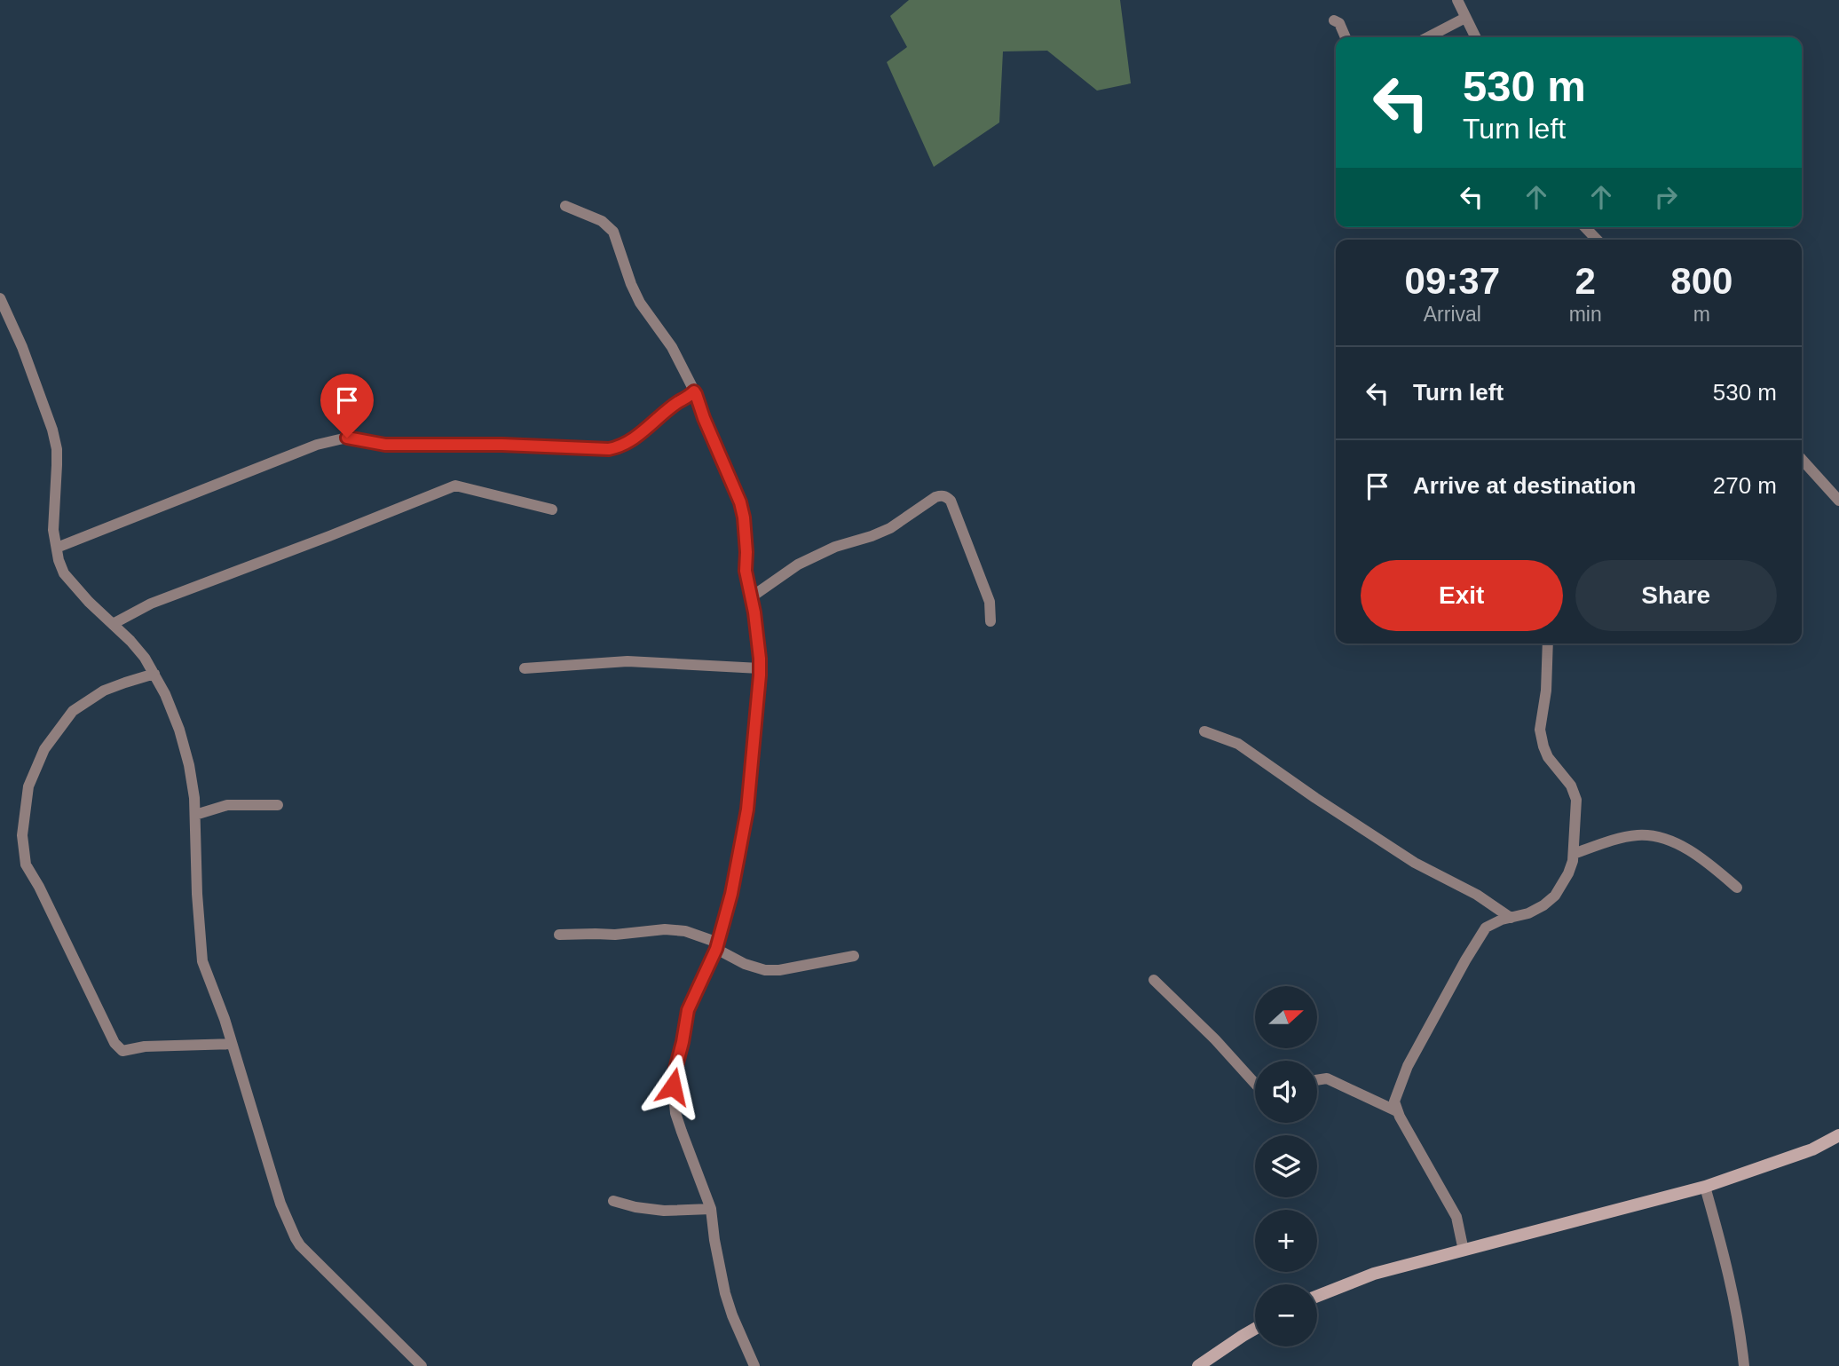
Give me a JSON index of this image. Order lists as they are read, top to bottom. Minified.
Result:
{"north":"right","page":{"turn":["530 m","Turn left"],"eta":["09:37","Arrival","2","min","800","m"],"list":[{"name":"Turn left","value":"530 m"},{"name":"Arrive at destination","value":"270 m"}],"buttons":["Exit","Share"],"map_buttons":["+","−"]}}
